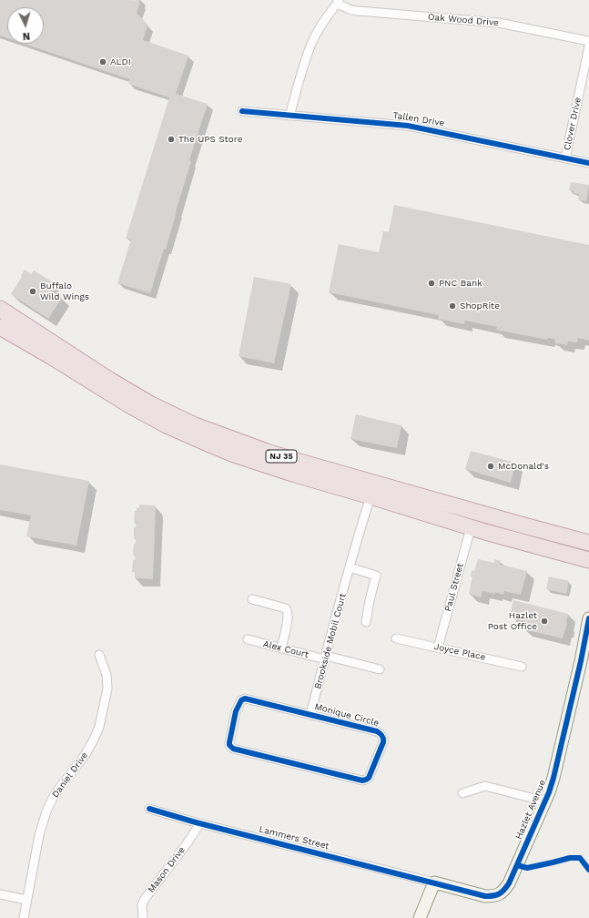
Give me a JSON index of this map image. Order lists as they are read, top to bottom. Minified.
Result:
{"streets":{"highway":["NJ 35"],"street":["Oak Wood Drive","Tallen Drive","Clover Drive","Paul Street","Brookside Mobil Court","Alex Court","Joyce Place","Monique Circle","Daniel Drive","Hazlet Avenue","Lammers Street","Mason Drive"]},"crossings":[["Tallen Drive","Clover Drive"],["NJ 35","Paul Street"],["NJ 35","Brookside Mobil Court"],["Paul Street","Joyce Place"],["Brookside Mobil Court","Alex Court"],["Brookside Mobil Court","Monique Circle"],["Hazlet Avenue","Lammers Street"],["Lammers Street","Mason Drive"]],"places":["ALDI","The UPS Store","PNC Bank","Buffalo Wild Wings","ShopRite","McDonald's","Hazlet Post Office"],"north":"bottom"}
